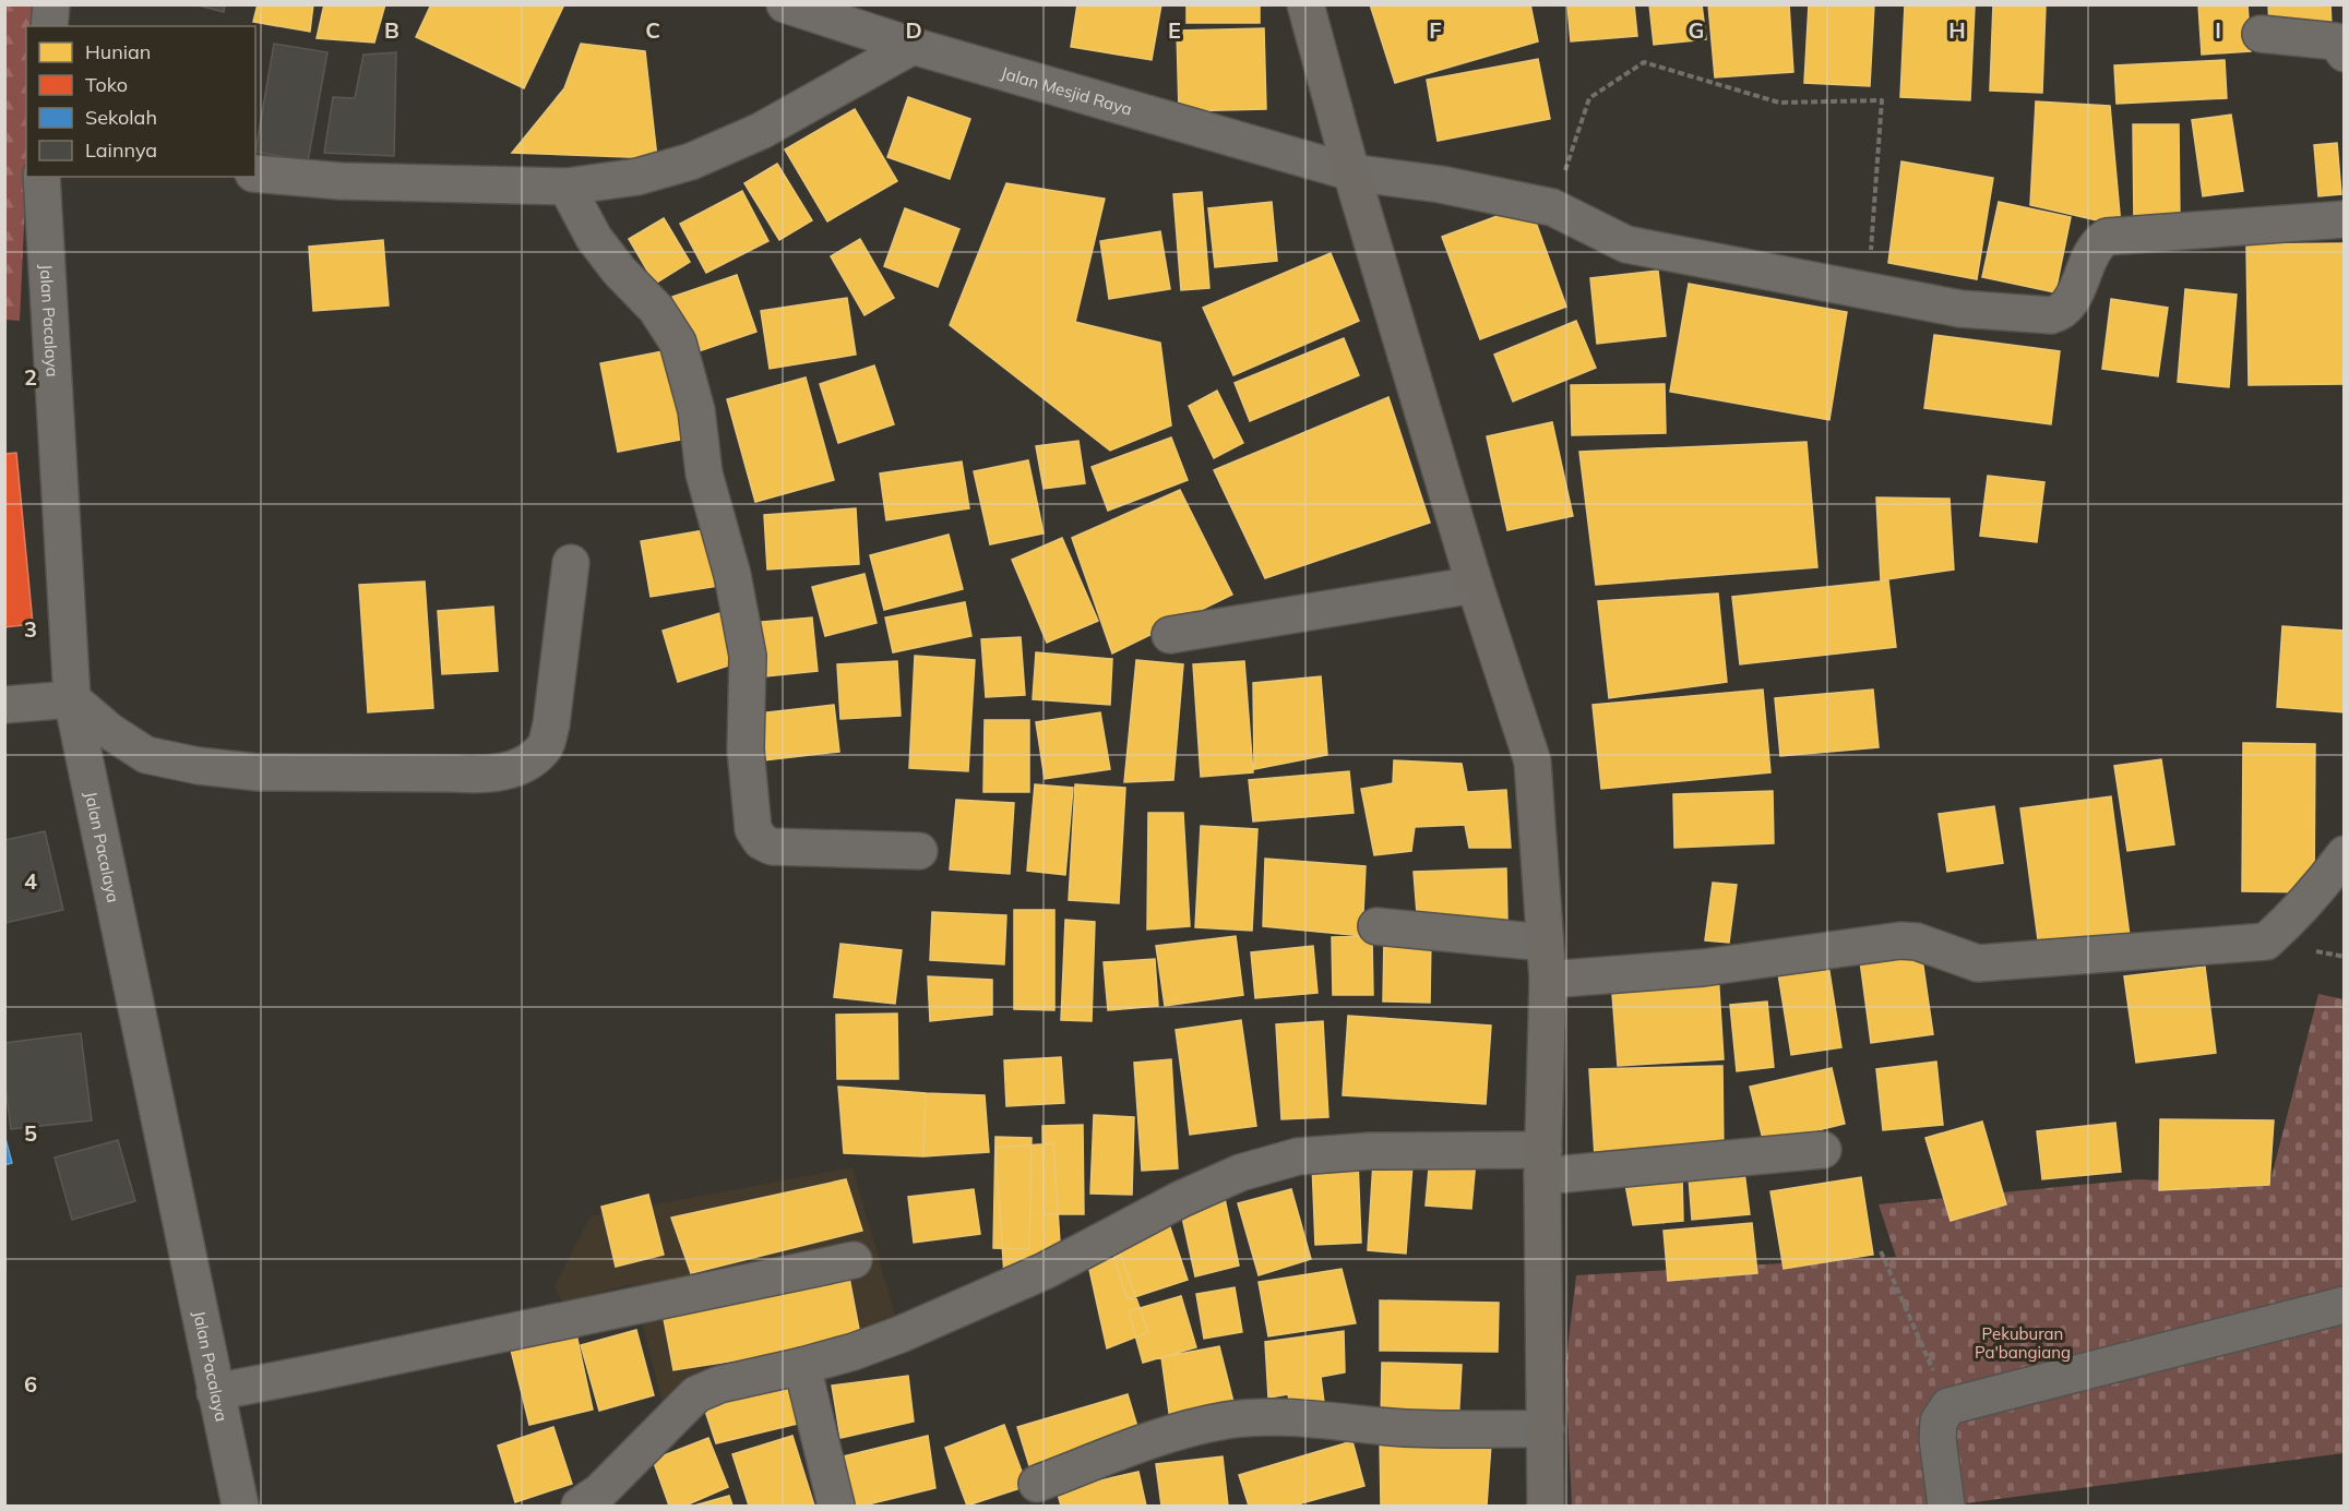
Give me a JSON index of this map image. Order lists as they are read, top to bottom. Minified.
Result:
{"streets":{"street":["Jalan Mesjid Raya","Jalan Pacalaya"]},"parks":["Pekuburan Pa'bangiang"],"legend":["Hunian","Toko","Sekolah","Lainnya"],"grid":{"columns":["B","C","D","E","F","G","H","I"],"rows":["2","3","4","5","6"]}}
